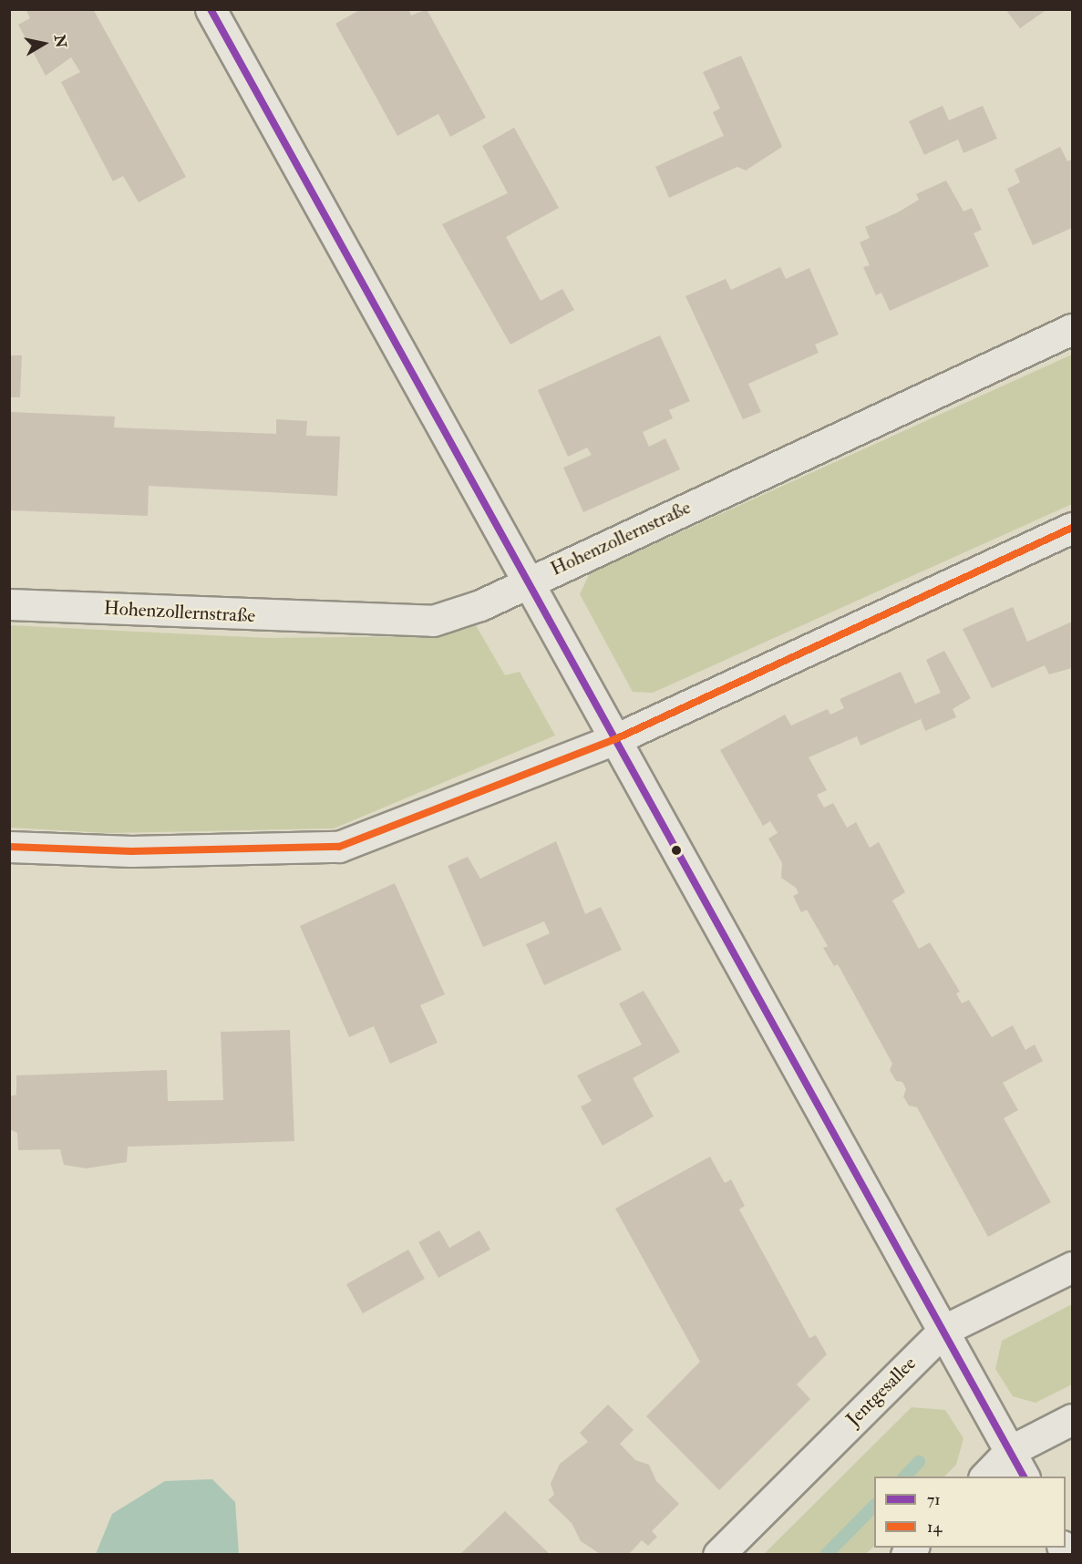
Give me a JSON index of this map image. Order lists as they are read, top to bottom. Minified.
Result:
{"streets":{"street":["Hohenzollernstraße","Jentgesallee"]},"lines":["transit line 71","transit line 14"],"legend":["71","14"],"north":"right"}
